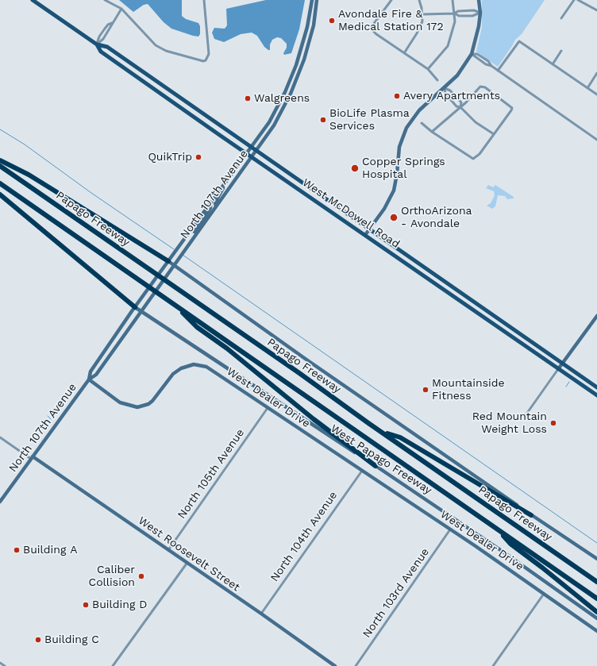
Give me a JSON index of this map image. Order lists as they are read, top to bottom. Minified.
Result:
{"streets":{"highway":["Papago Freeway"],"main road":["North 107th Avenue","West McDowell Road","West Dealer Drive","West Papago Freeway","West Roosevelt Street"],"street":["North 105th Avenue","North 104th Avenue","North 103rd Avenue"]},"crossings":[["North 107th Avenue","West McDowell Road"],["North 107th Avenue","West Dealer Drive"],["North 107th Avenue","West Papago Freeway"],["North 107th Avenue","West Roosevelt Street"],["West Dealer Drive","North 105th Avenue"],["West Dealer Drive","North 104th Avenue"],["West Dealer Drive","North 103rd Avenue"],["North 105th Avenue","West Roosevelt Street"],["North 104th Avenue","West Roosevelt Street"]],"places":["Avondale Fire & Medical Station 172","Avery Apartments","Walgreens","BioLife Plasma Services","QuikTrip","Copper Springs Hospital","OrthoArizona - Avondale","Mountainside Fitness","Red Mountain Weight Loss","Building A","Caliber Collision","Building D","Building C"]}
